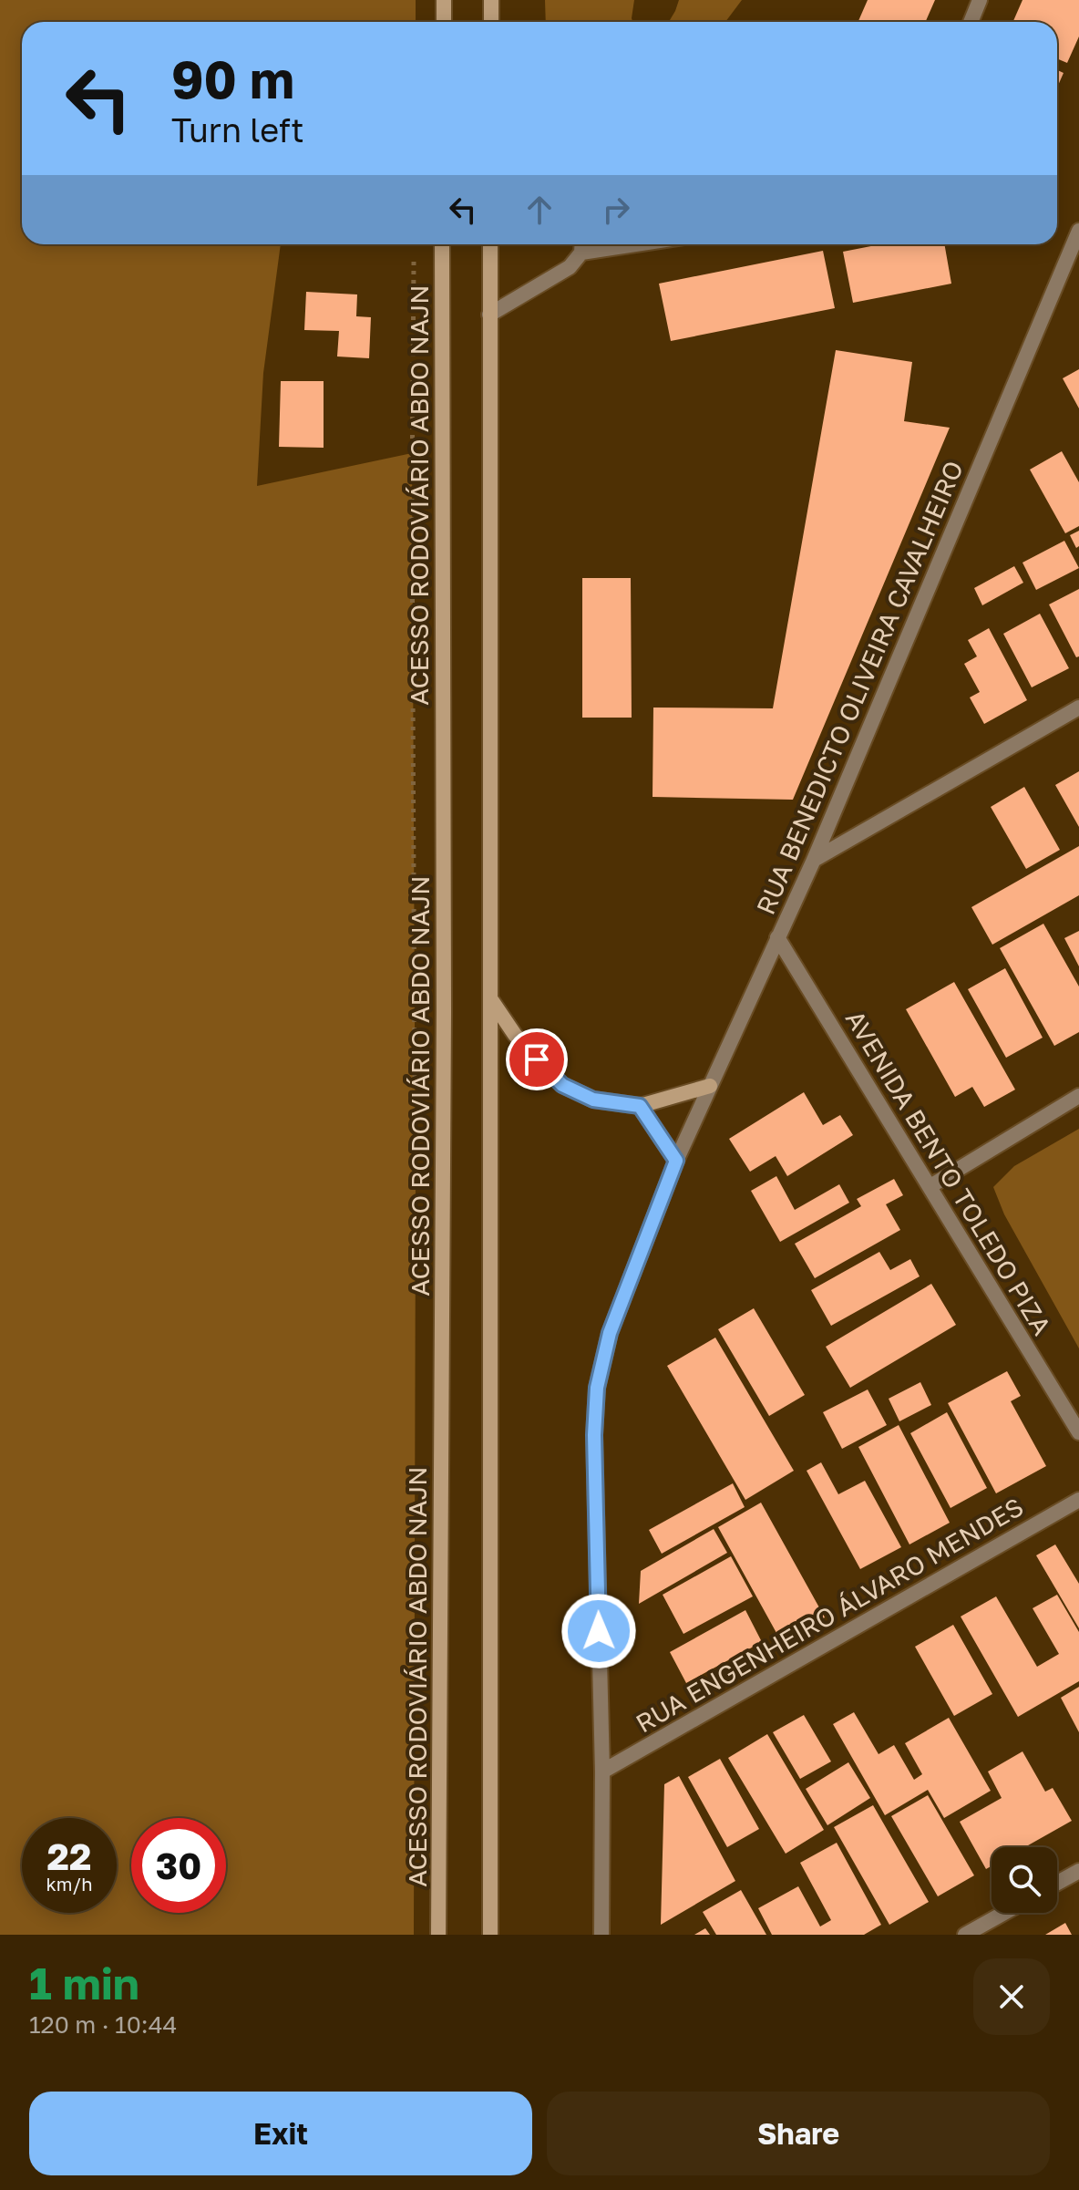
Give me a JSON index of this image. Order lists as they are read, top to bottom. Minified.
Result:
{"streets":{"main road":["ACESSO RODOVIÁRIO ABDO NAJN"],"street":["RUA BENEDICTO OLIVEIRA CAVALHEIRO","AVENIDA BENTO TOLEDO PIZA","RUA ENGENHEIRO ÁLVARO MENDES"]},"crossings":[["RUA BENEDICTO OLIVEIRA CAVALHEIRO","AVENIDA BENTO TOLEDO PIZA"],["RUA BENEDICTO OLIVEIRA CAVALHEIRO","RUA ENGENHEIRO ÁLVARO MENDES"]],"page":{"turn":["90 m","Turn left"],"speed":"22 km/h","limit":"30","heading":["1 min","120 m · 10:44"],"buttons":["Exit","Share"]}}
